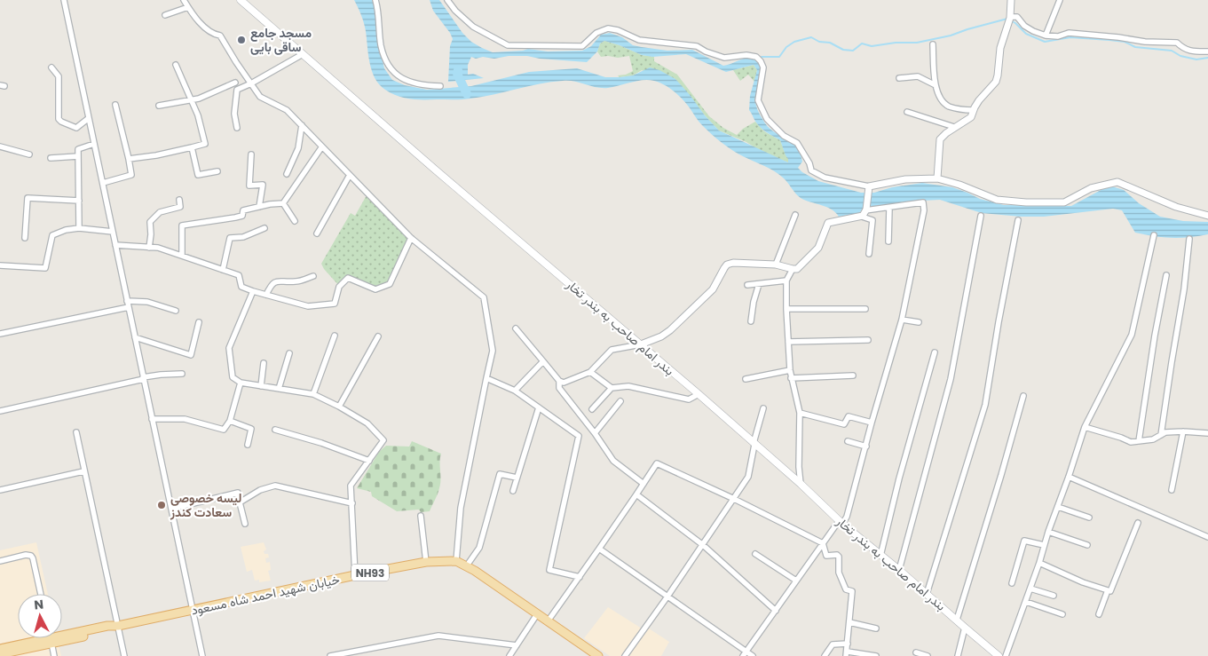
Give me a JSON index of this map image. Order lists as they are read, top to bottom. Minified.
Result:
{"streets":{"main road":["بندر امام صاحب به بندر تخار","NH93","خیابان شهید احمد شاه مسعود"]},"places":["مسجد جامع ساقی بایی","لیسه خصوصی سعادت کندز"],"north":"top"}
